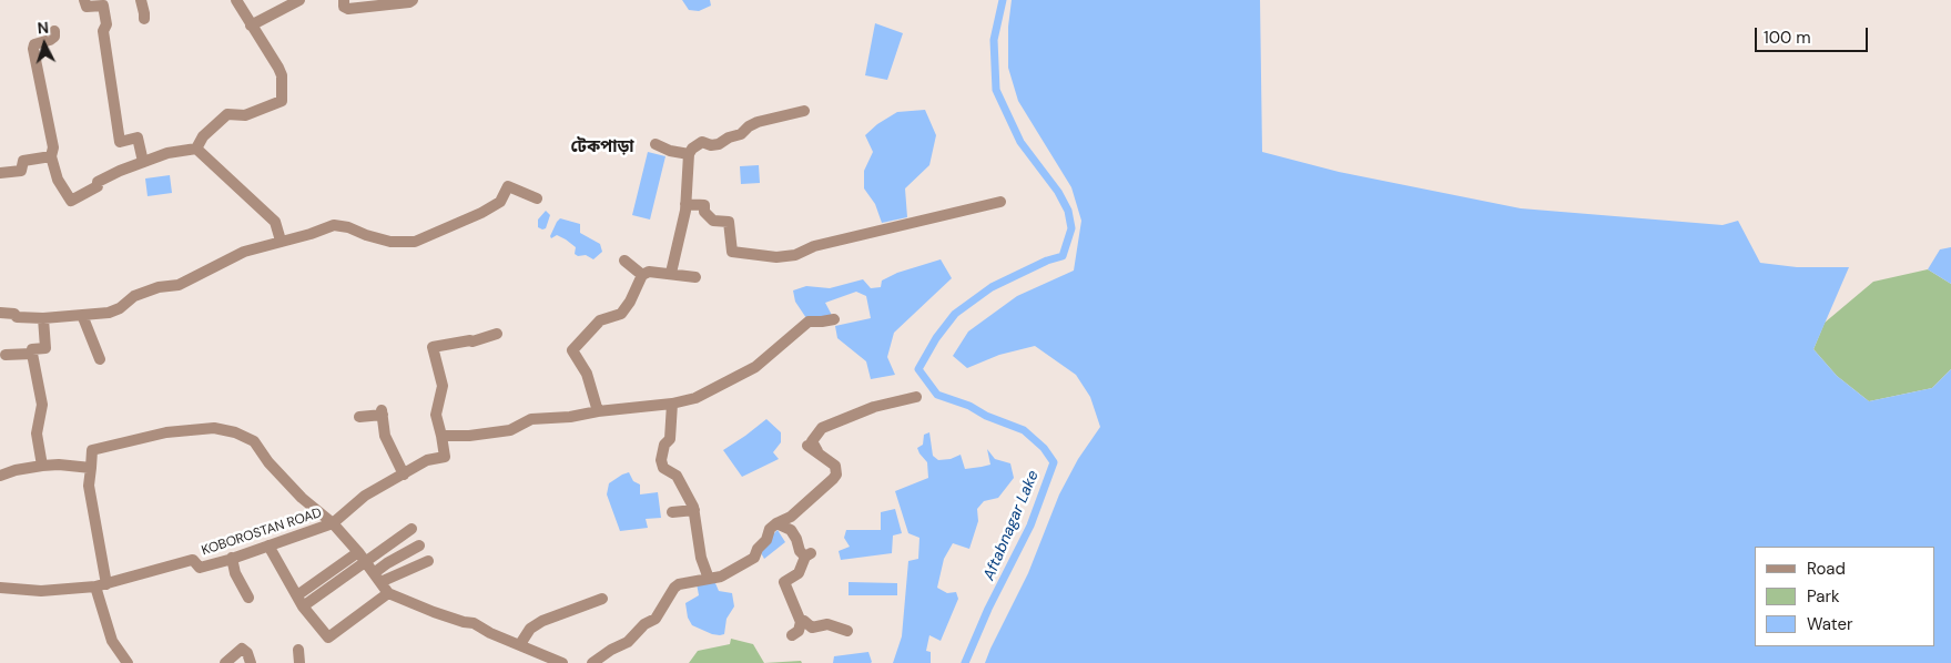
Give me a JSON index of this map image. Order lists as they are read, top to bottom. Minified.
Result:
{"streets":{"street":["KOBOROSTAN ROAD"]},"districts":["টেকপাড়া"],"water":["Aftabnagar Lake"],"legend":["Road","Park","Water"],"scale_bar":"100 m","north":"top"}
